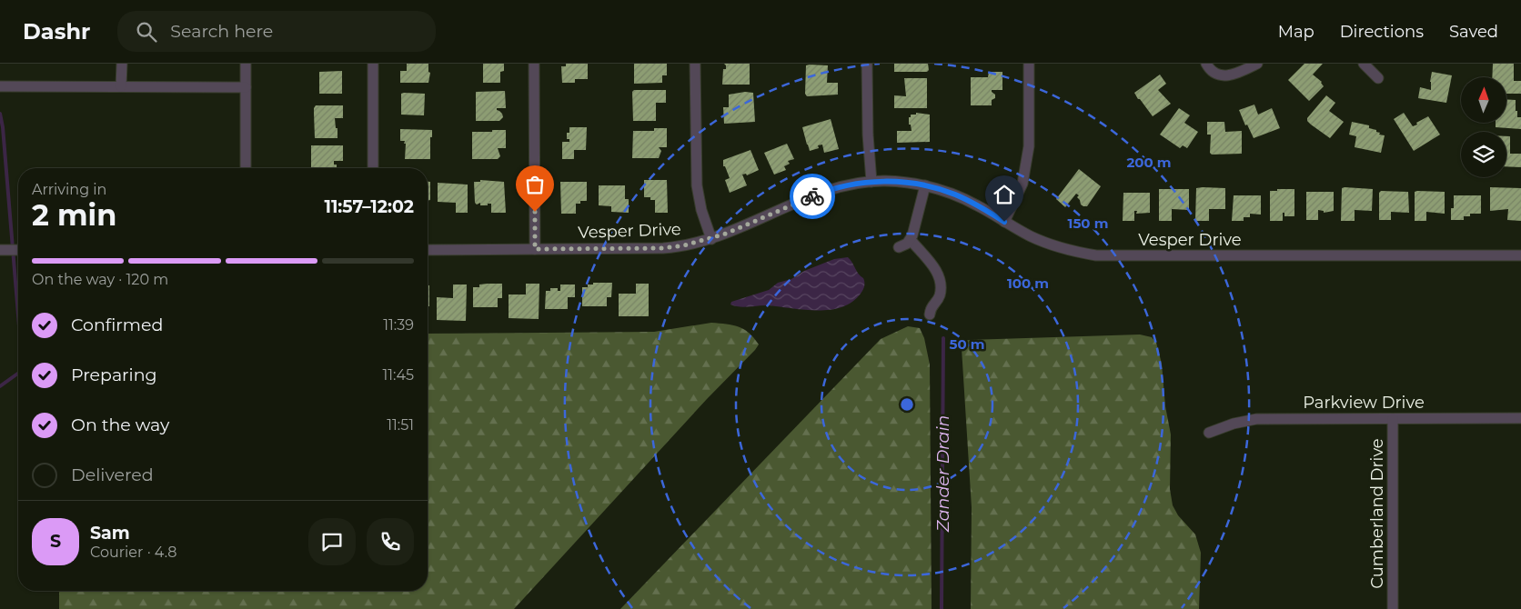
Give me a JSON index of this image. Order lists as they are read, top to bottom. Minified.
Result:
{"streets":{"street":["Vesper Drive","Parkview Drive","Cumberland Drive"]},"crossings":[["Parkview Drive","Cumberland Drive"]],"water":["Zander Drain"],"north":"top","page":{"header":"Dashr","search":"Search here","nav":["Map","Directions","Saved"],"heading":["2 min","Arriving in","11:57–12:02"],"panel":["Sam","Courier · 4.8"],"bar":"On the way · 120 m","list":[["Confirmed","11:39"],["Preparing","11:45"],["On the way","11:51"],"Delivered"],"round":"S"},"rings":["200 m","150 m","100 m","50 m"]}
